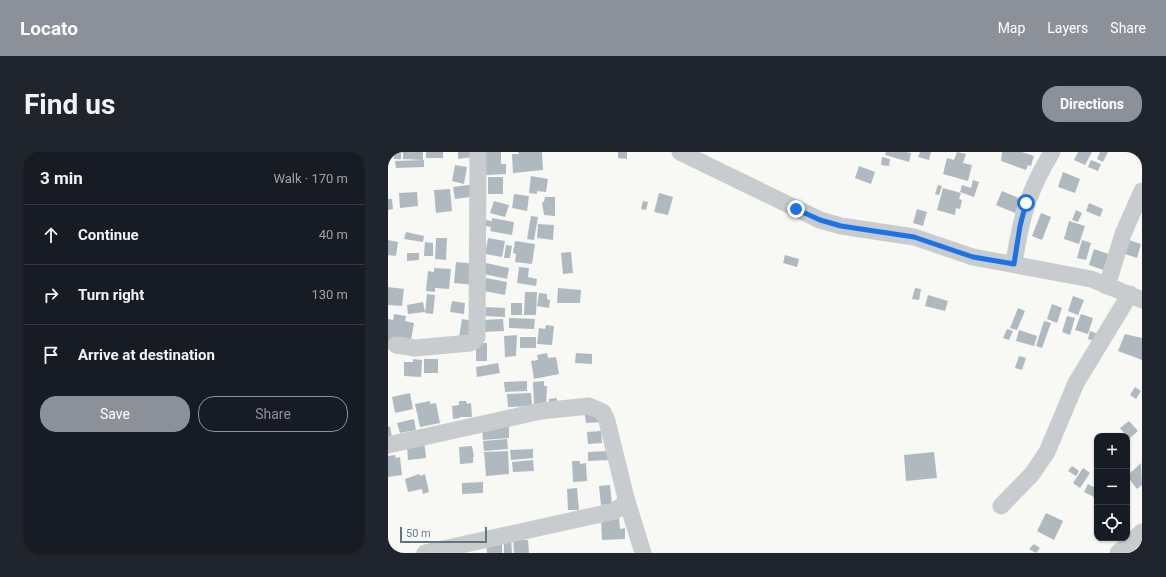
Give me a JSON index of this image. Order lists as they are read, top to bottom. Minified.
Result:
{"scale_bar":"50 m","page":{"header":"Locato","nav":["Map","Layers","Share"],"buttons":["Directions",["Save","Share"]],"title":"Find us","heading":["3 min","Walk · 170 m"],"list":[["Continue","40 m"],["Turn right","130 m"],"Arrive at destination"],"map_buttons":["+","−"],"scale":"50 m"}}
